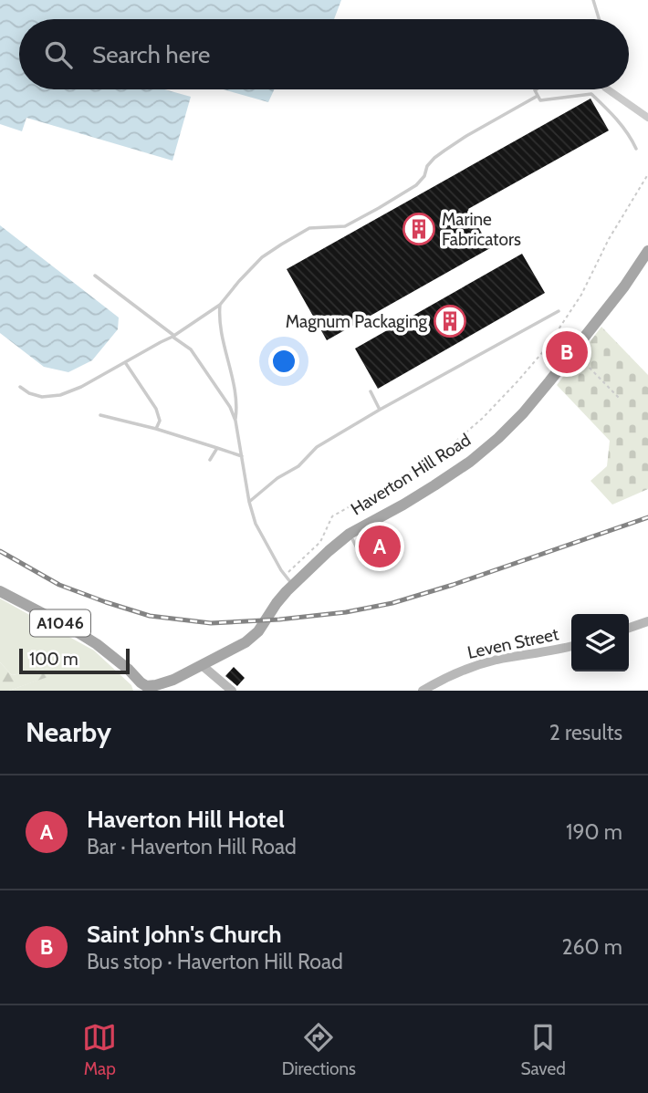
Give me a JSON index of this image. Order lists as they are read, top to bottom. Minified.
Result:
{"streets":{"main road":["Haverton Hill Road","A1046","Leven Street"]},"crossings":[["Haverton Hill Road","A1046"]],"places":{"building":["Marine Fabricators","Magnum Packaging"]},"scale_bar":"100 m","page":{"search":"Search here","pins":["B","A"],"scale":"100 m","heading":["Nearby","2 results"],"list":[{"mark":"A","name":"Haverton Hill Hotel","note":"Bar · Haverton Hill Road","value":"190 m"},{"mark":"B","name":"Saint John's Church","note":"Bus stop · Haverton Hill Road","value":"260 m"}],"nav":["Map","Directions","Saved"]}}
